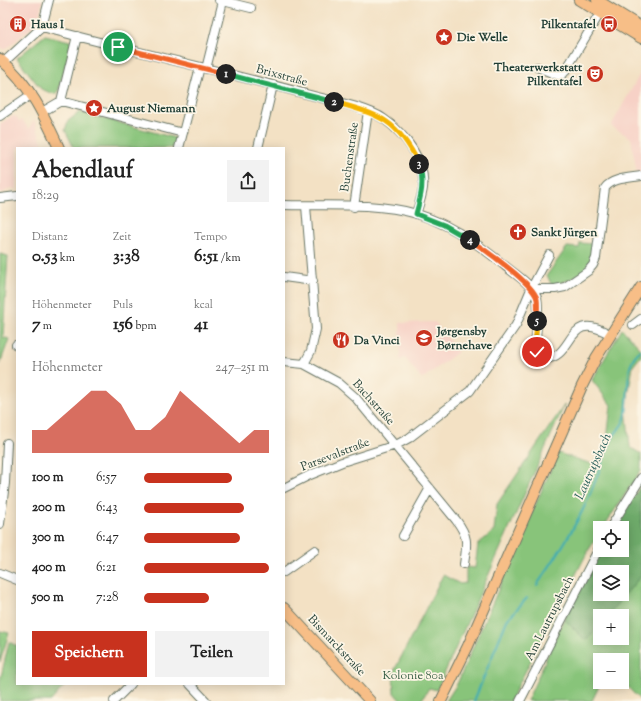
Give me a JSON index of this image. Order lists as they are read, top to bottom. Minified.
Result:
{"streets":{"main road":["Bismarckstraße"],"street":["Brixstraße","Buchenstraße","Bachstraße","Parsevalstraße","Am Lautrupsbach"]},"crossings":[["Brixstraße","Buchenstraße"],["Bachstraße","Parsevalstraße"]],"water":["Lautrupsbach"],"parks":["Kolonie 80a"],"places":{"building":["Haus I"],"bus stop":["Pilkentafel"],"place":["Die Welle","August Niemann"],"theatre":["Theaterwerkstatt Pilkentafel"],"church":["Sankt Jürgen"],"school or university":["Jørgensby Børnehave"],"restaurant":["Da Vinci"]},"page":{"pins":["1","2","3","4","5"],"heading":["Abendlauf","18:29"],"stats":[["Distanz","0.53 km"],["Zeit","3:38"],["Tempo","6:51 /km"],["Höhenmeter","7 m"],["Puls","156 bpm"],["kcal","41"]],"chart":["Höhenmeter","247–251 m"],"list":[{"name":"100 m","note":"6:57"},{"name":"200 m","note":"6:43"},{"name":"300 m","note":"6:47"},{"name":"400 m","note":"6:21"},{"name":"500 m","note":"7:28"}],"map_buttons":["+","−"],"buttons":["Speichern","Teilen"]}}
